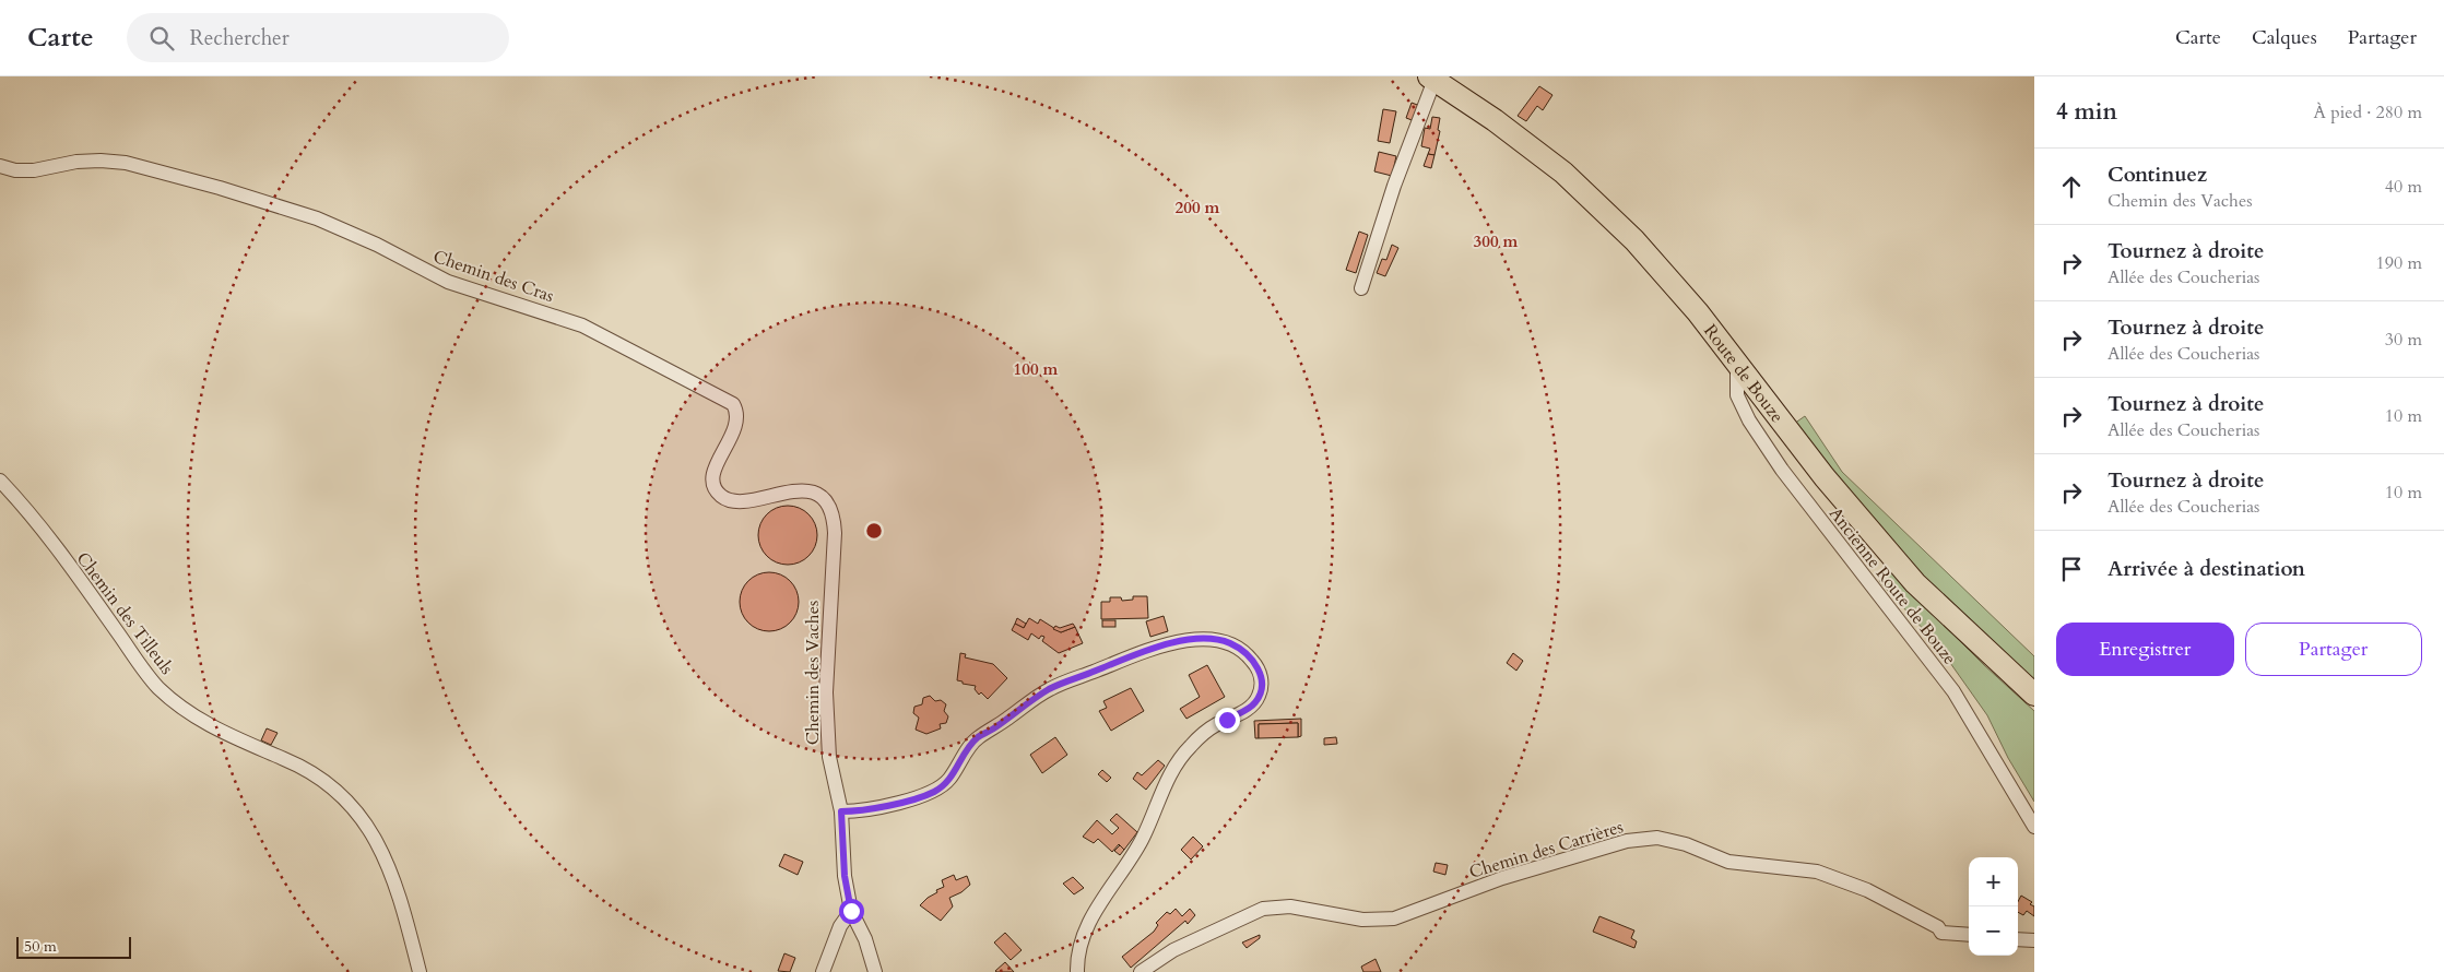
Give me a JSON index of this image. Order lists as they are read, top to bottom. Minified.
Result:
{"streets":{"main road":["Route de Bouze"],"street":["Chemin des Cras","Ancienne Route de Bouze","Chemin des Tilleuls","Chemin des Vaches","Chemin des Carrières"]},"crossings":[["Chemin des Cras","Chemin des Vaches"],["Route de Bouze","Ancienne Route de Bouze"]],"scale_bar":"50 m","page":{"header":"Carte","search":"Rechercher","nav":["Carte","Calques","Partager"],"heading":["4 min","À pied · 280 m"],"list":[["Continuez","Chemin des Vaches","40 m"],["Tournez à droite","Allée des Coucherias","190 m"],["Tournez à droite","Allée des Coucherias","30 m"],["Tournez à droite","Allée des Coucherias","10 m"],["Tournez à droite","Allée des Coucherias","10 m"],"Arrivée à destination"],"buttons":["Enregistrer","Partager"],"map_buttons":["+","−"],"scale":"50 m"},"rings":["200 m","300 m","100 m"]}
